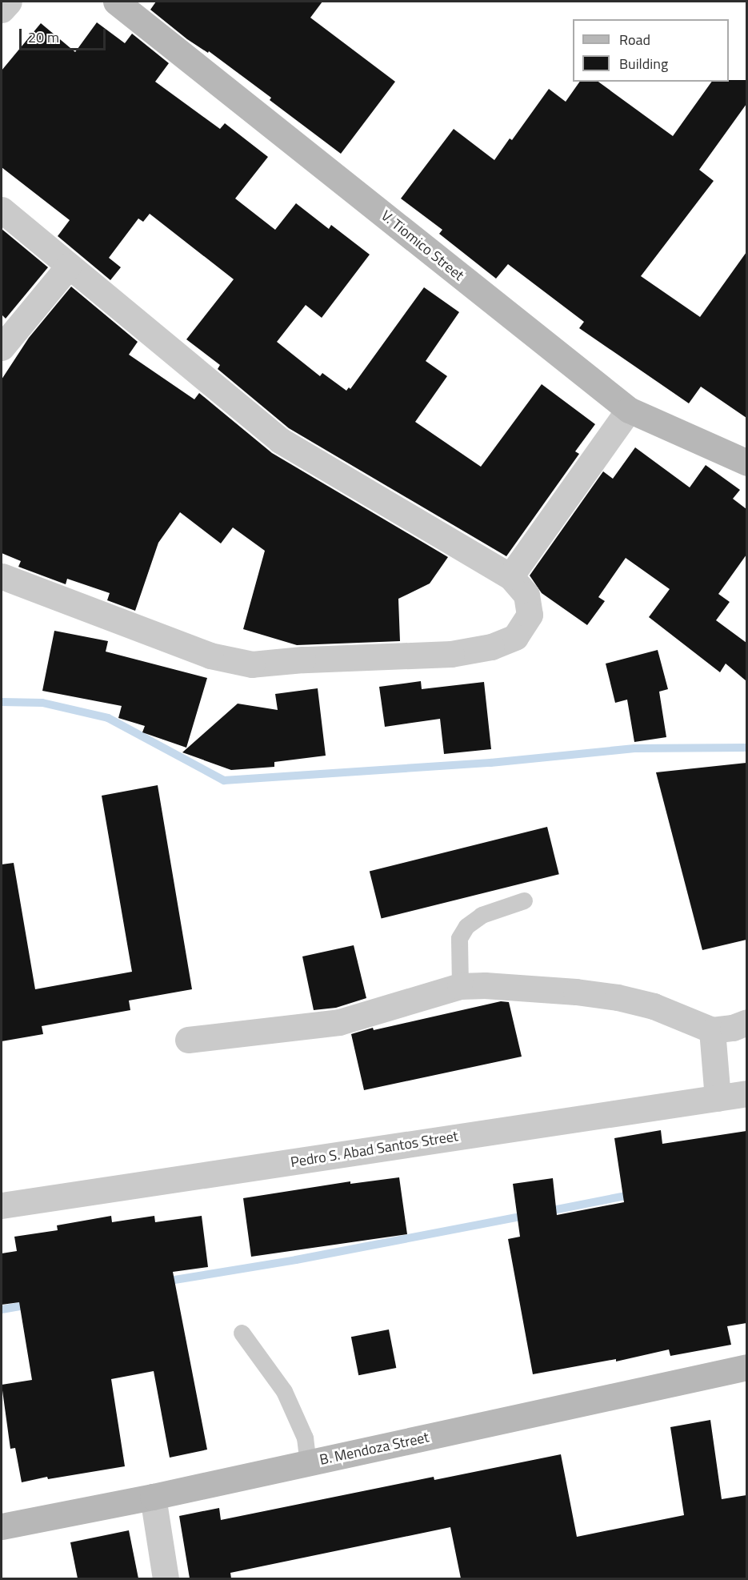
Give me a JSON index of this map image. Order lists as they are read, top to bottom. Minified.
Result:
{"streets":{"main road":["V. Tiomico Street","B. Mendoza Street"],"street":["Pedro S. Abad Santos Street"]},"legend":["Road","Building"],"scale_bar":"20 m"}
